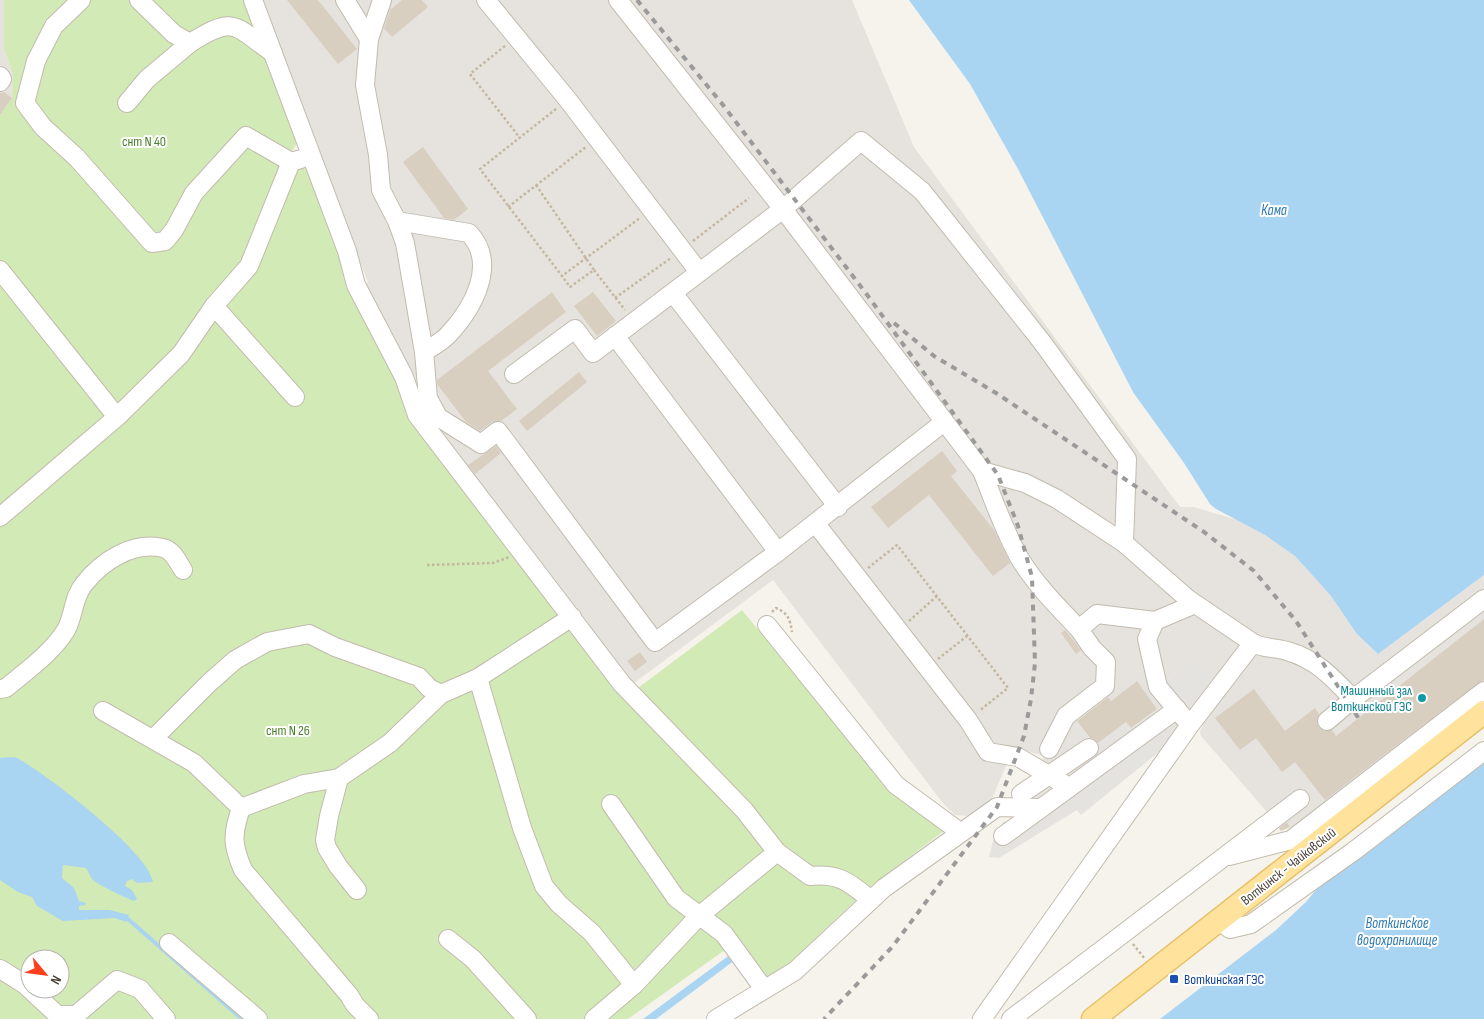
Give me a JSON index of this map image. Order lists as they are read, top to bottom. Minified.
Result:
{"streets":{"main road":["Воткинск - Чайковский"]},"water":["Кама","Воткинское водохранилище"],"parks":["снт N 40","снт N 26"],"places":{"other":["Машинный зал Воткинской ГЭС"],"transit":["Воткинская ГЭС"]},"north":"bottom right"}
